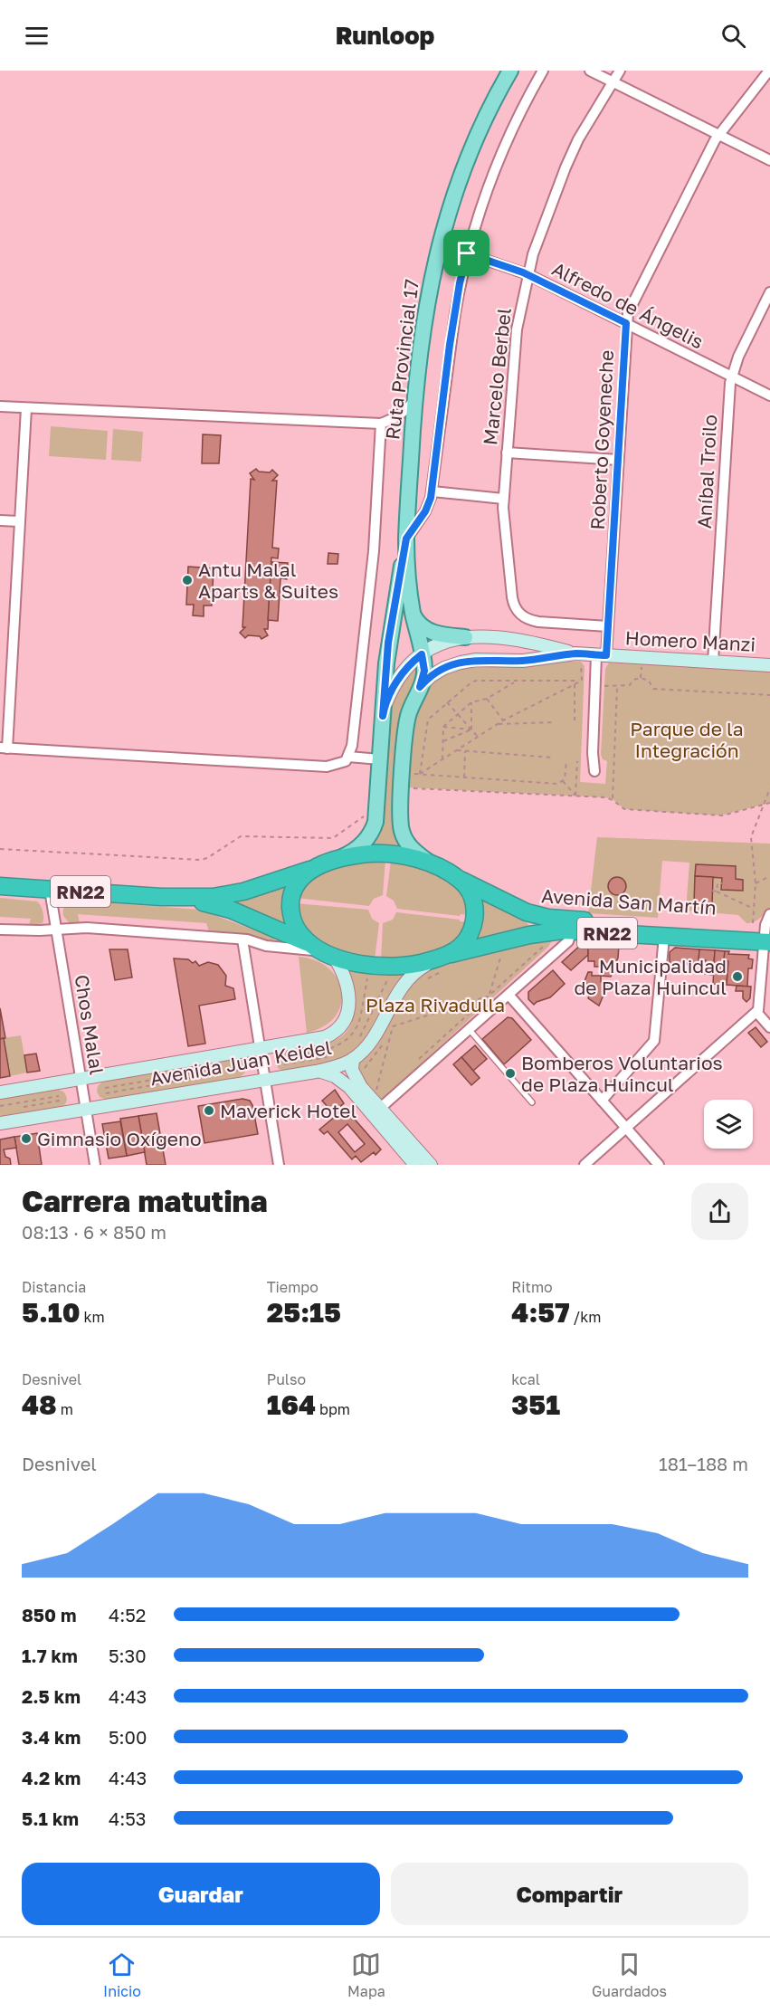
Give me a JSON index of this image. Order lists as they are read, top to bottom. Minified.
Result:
{"streets":{"highway":["RN22","Avenida San Martín"],"main road":["Ruta Provincial 17","Homero Manzi","Avenida Juan Keidel"],"street":["Alfredo de Ángelis","Marcelo Berbel","Roberto Goyeneche","Aníbal Troilo","Chos Malal"]},"crossings":[["Alfredo de Ángelis","Marcelo Berbel"],["Alfredo de Ángelis","Roberto Goyeneche"],["Alfredo de Ángelis","Aníbal Troilo"],["Ruta Provincial 17","Homero Manzi"],["Ruta Provincial 17","RN22"],["Ruta Provincial 17","Avenida San Martín"],["Ruta Provincial 17","Avenida Juan Keidel"],["Marcelo Berbel","Roberto Goyeneche"],["Roberto Goyeneche","Homero Manzi"],["Aníbal Troilo","Homero Manzi"],["RN22","Avenida San Martín"],["RN22","Chos Malal"],["RN22","Avenida Juan Keidel"],["Avenida San Martín","Avenida Juan Keidel"],["Chos Malal","Avenida Juan Keidel"]],"parks":["Parque de la Integración","Plaza Rivadulla"],"places":["Antu Malal Aparts & Suites","Municipalidad de Plaza Huincul","Bomberos Voluntarios de Plaza Huincul","Maverick Hotel","Gimnasio Oxígeno"],"page":{"header":"Runloop","heading":["Carrera matutina","08:13 · 6 × 850 m"],"stats":[["Distancia","5.10 km"],["Tiempo","25:15"],["Ritmo","4:57 /km"],["Desnivel","48 m"],["Pulso","164 bpm"],["kcal","351"]],"chart":["Desnivel","181–188 m"],"list":[{"name":"850 m","note":"4:52"},{"name":"1.7 km","note":"5:30"},{"name":"2.5 km","note":"4:43"},{"name":"3.4 km","note":"5:00"},{"name":"4.2 km","note":"4:43"},{"name":"5.1 km","note":"4:53"}],"buttons":["Guardar","Compartir"],"tabs":["Inicio","Mapa","Guardados"]}}
